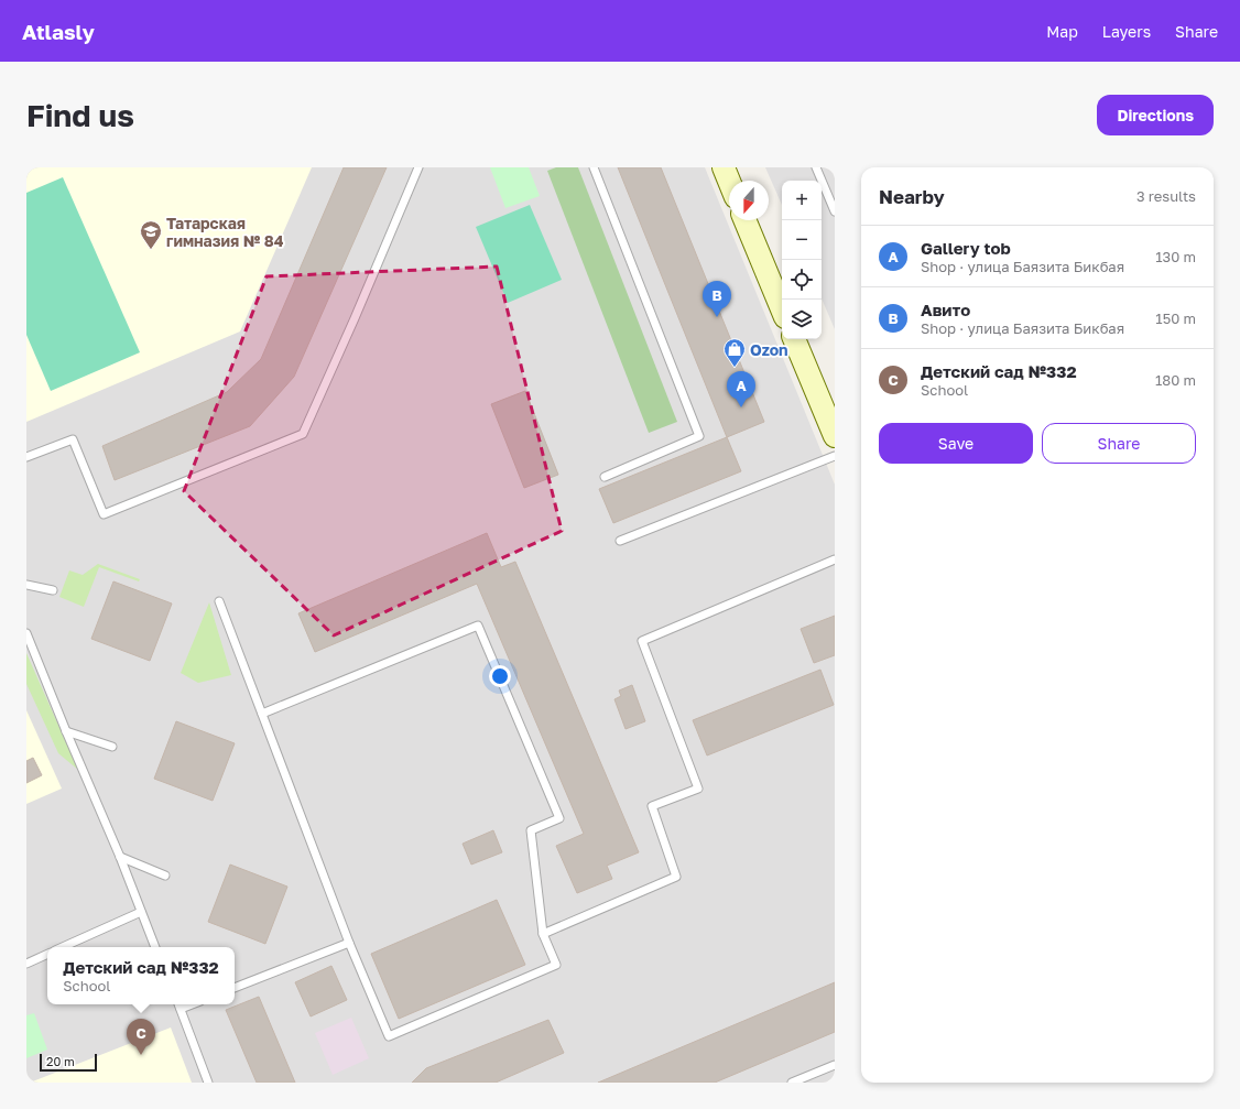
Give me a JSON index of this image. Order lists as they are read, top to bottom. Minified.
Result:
{"places":{"school or university":["Татарская гимназия № 84"],"shop":["Ozon"]},"scale_bar":"20 m","north":"bottom","page":{"header":"Atlasly","nav":["Map","Layers","Share"],"buttons":["Directions",["Save","Share"]],"title":"Find us","heading":["Nearby","3 results"],"map_buttons":["+","−"],"list":[{"mark":"A","name":"Gallery tob","note":"Shop · улица Баязита Бикбая","value":"130 m"},{"mark":"B","name":"Авито","note":"Shop · улица Баязита Бикбая","value":"150 m"},{"mark":"C","name":"Детский сад №332","note":"School","value":"180 m"}],"pins":["B","A","C"],"popup":["Детский сад №332","School"],"scale":"20 m"}}
